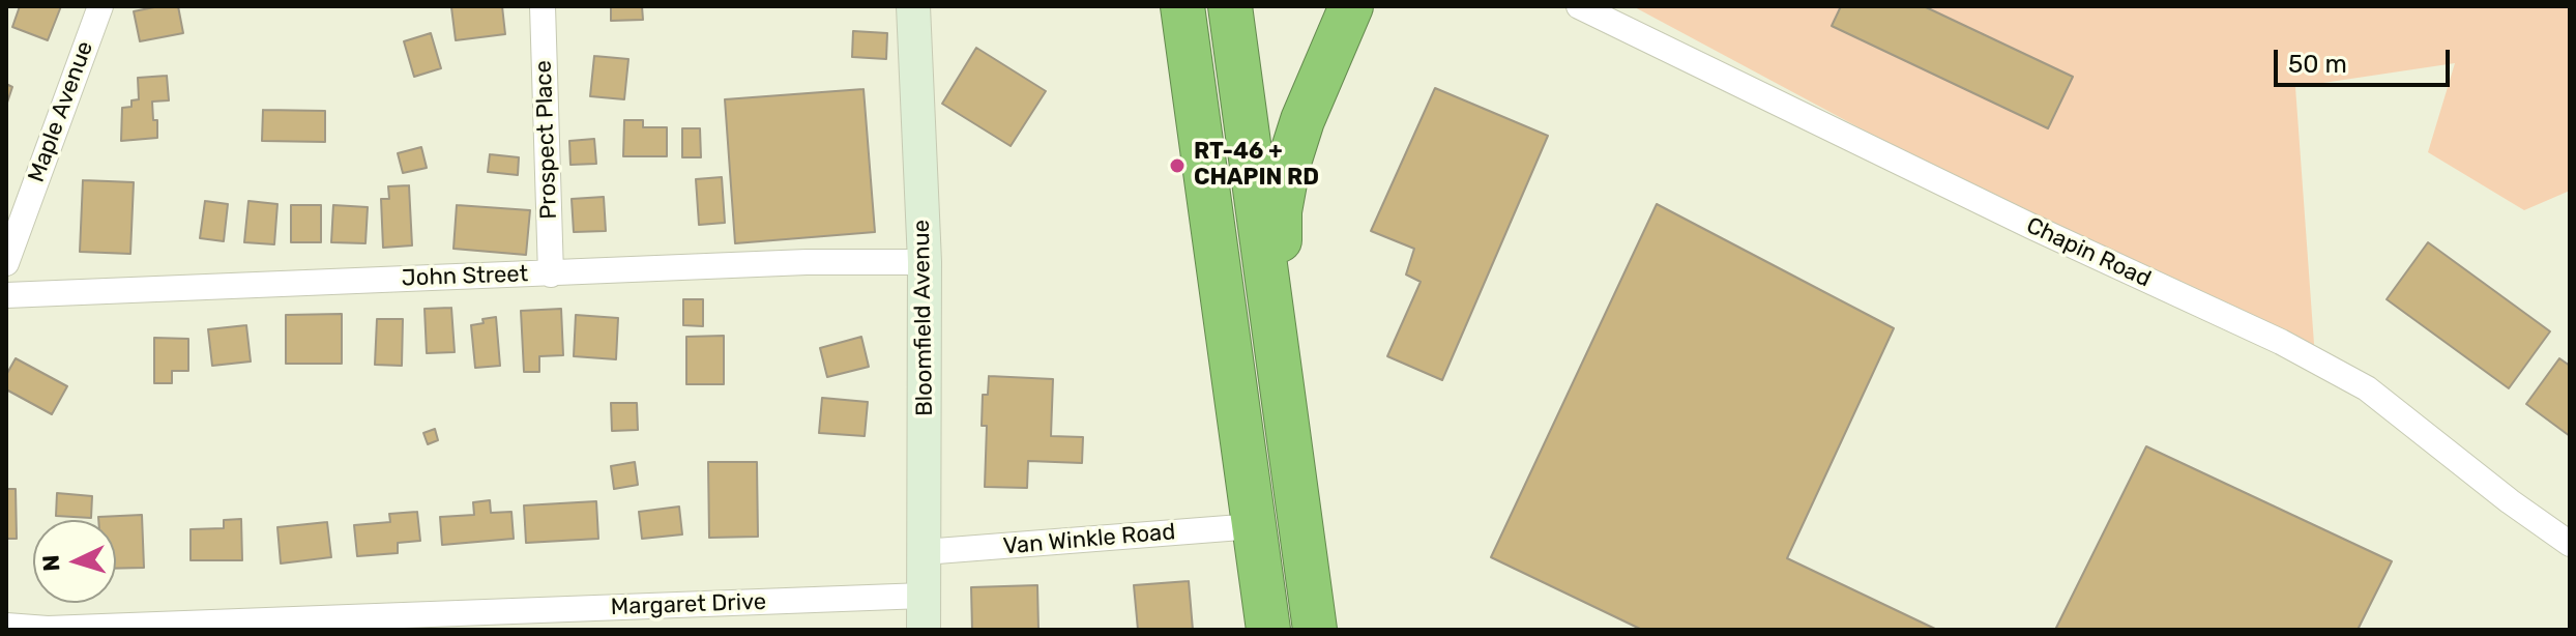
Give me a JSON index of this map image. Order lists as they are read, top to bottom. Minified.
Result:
{"streets":{"street":["Maple Avenue","Prospect Place","Chapin Road","John Street","Bloomfield Avenue","Van Winkle Road","Margaret Drive"]},"crossings":[["Prospect Place","John Street"],["John Street","Bloomfield Avenue"],["Bloomfield Avenue","Van Winkle Road"],["Bloomfield Avenue","Margaret Drive"]],"places":["RT-46 + CHAPIN RD"],"scale_bar":"50 m","north":"left"}
